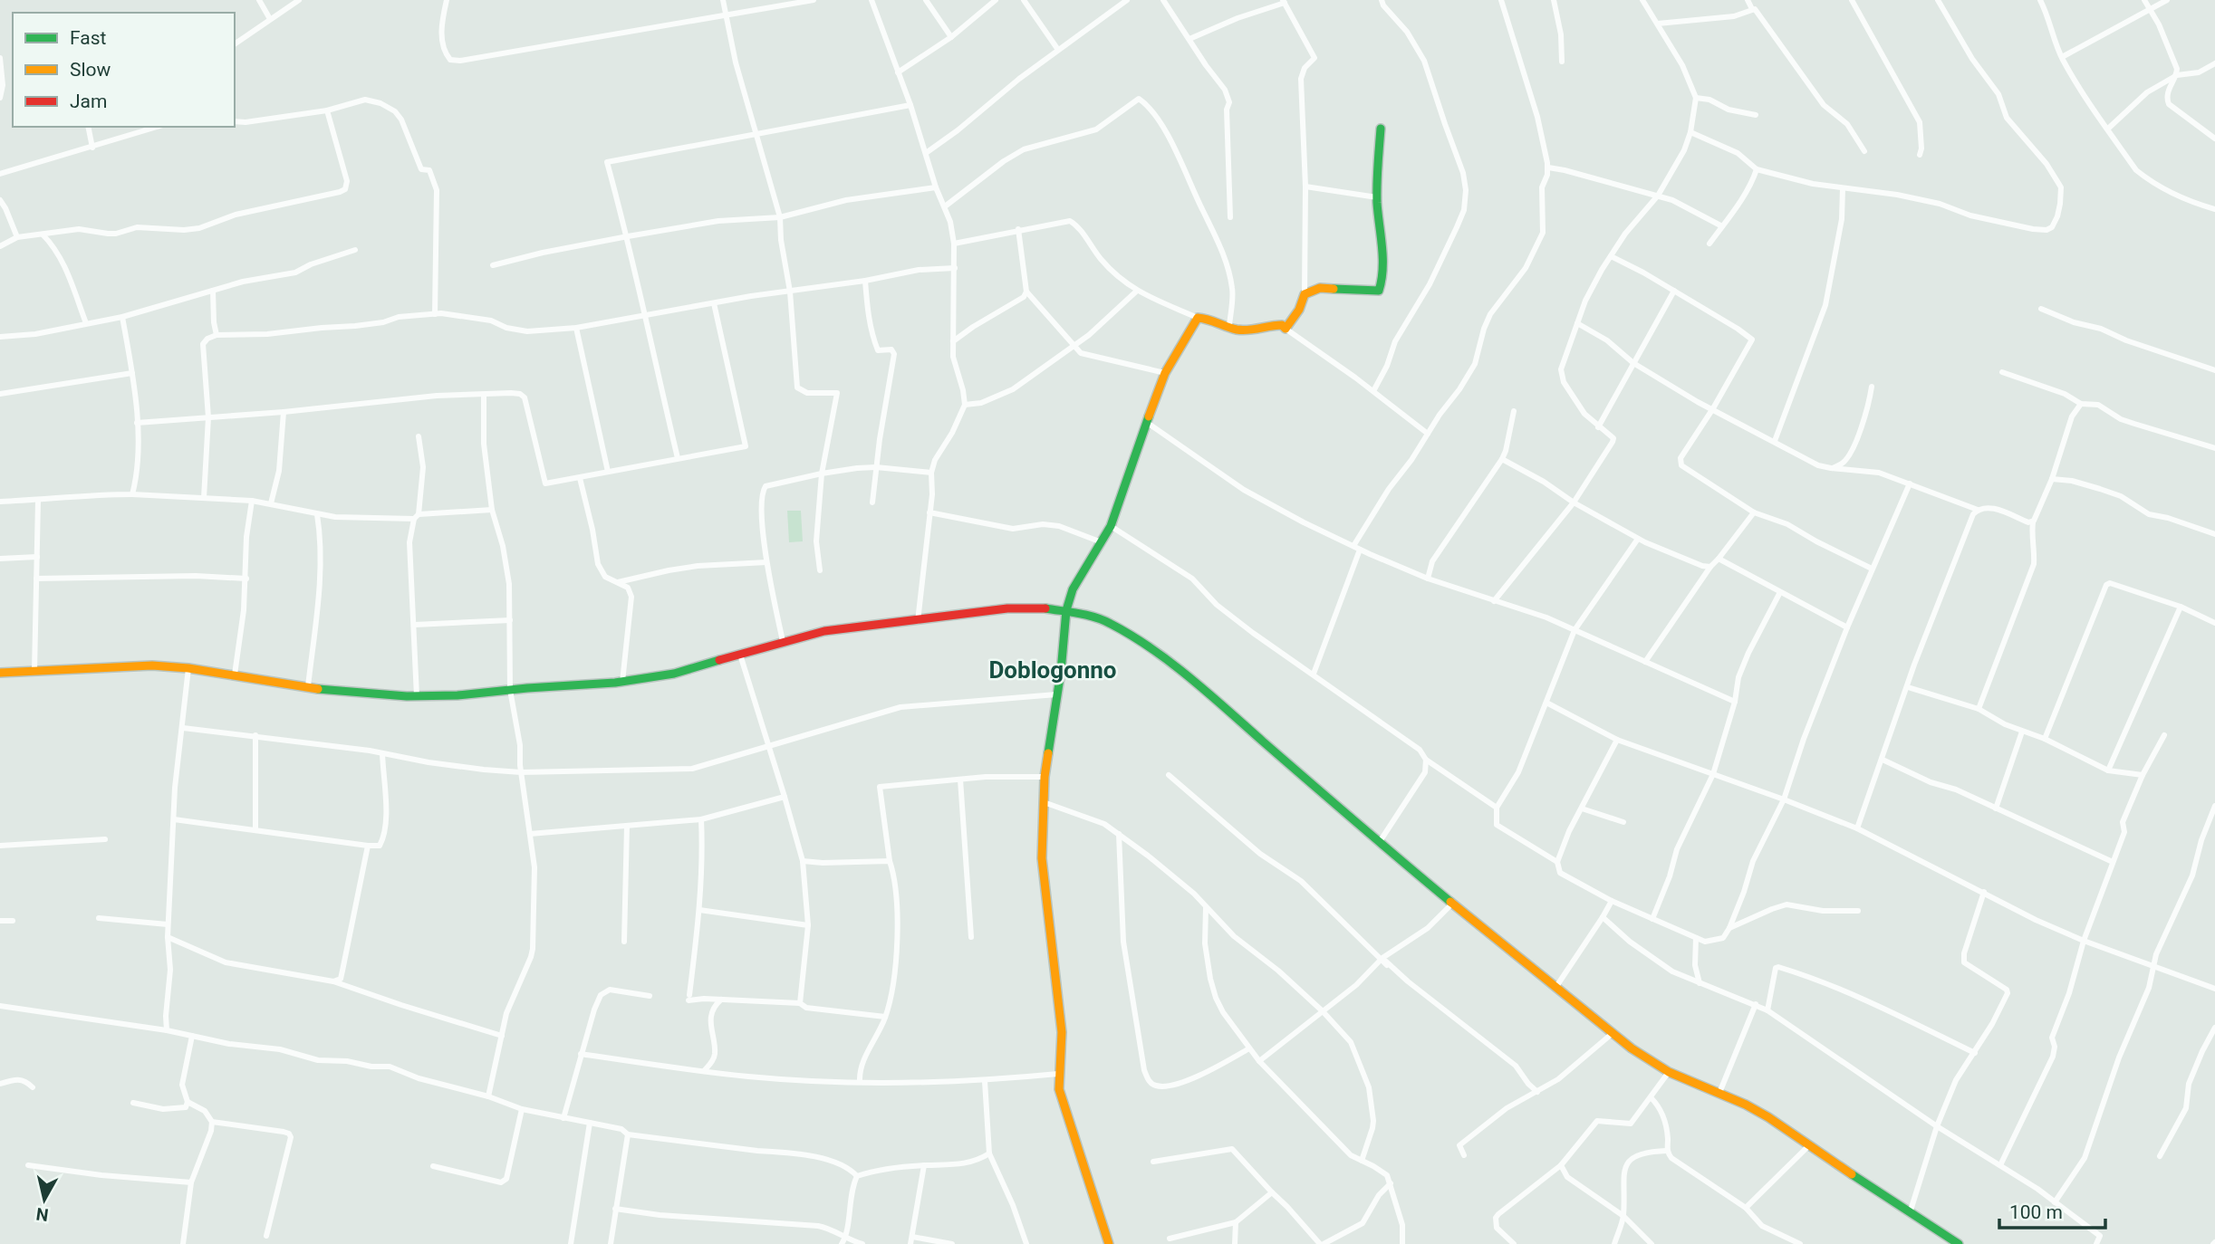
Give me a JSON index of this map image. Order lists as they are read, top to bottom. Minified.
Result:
{"districts":["Doblogonno"],"legend":["Fast","Slow","Jam"],"scale_bar":"100 m","north":"bottom"}
